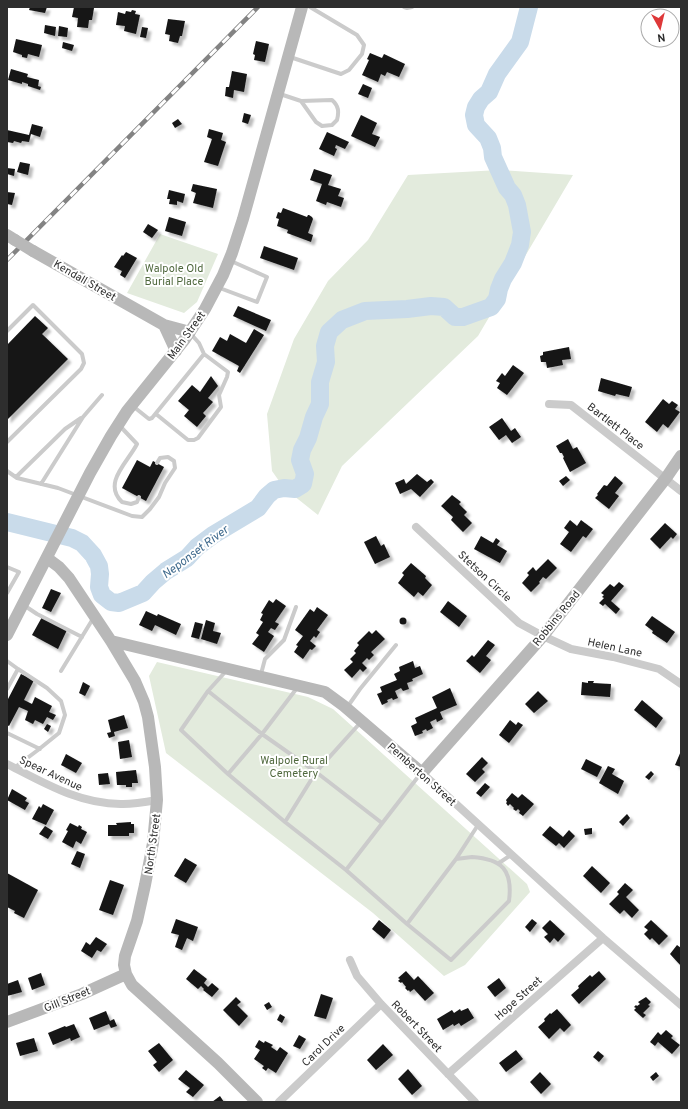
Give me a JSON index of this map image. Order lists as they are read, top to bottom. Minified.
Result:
{"streets":{"street":["Kendall Street","Main Street","Bartlett Place","Stetson Circle","Robbins Road","Helen Lane","Spear Avenue","Pemberton Street","North Street","Hope Street","Gill Street","Robert Street","Carol Drive"]},"crossings":[["Kendall Street","Main Street"],["Main Street","North Street"],["Bartlett Place","Robbins Road"],["Stetson Circle","Robbins Road"],["Stetson Circle","Helen Lane"],["Robbins Road","Helen Lane"],["Robbins Road","Pemberton Street"],["Spear Avenue","North Street"],["Pemberton Street","North Street"],["Pemberton Street","Hope Street"],["North Street","Gill Street"],["Hope Street","Robert Street"],["Robert Street","Carol Drive"]],"water":["Neponset River"],"parks":["Walpole Old Burial Place","Walpole Rural Cemetery"],"north":"bottom"}
